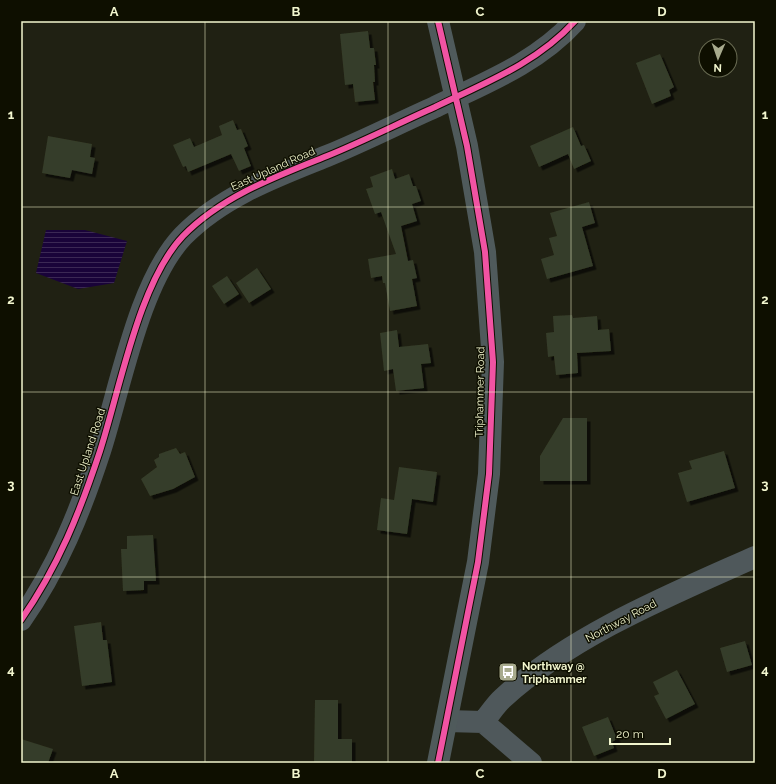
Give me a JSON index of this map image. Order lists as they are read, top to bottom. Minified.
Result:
{"streets":{"street":["East Upland Road","Triphammer Road","Northway Road"]},"crossings":[["East Upland Road","Triphammer Road"]],"places":{"bus stop":["Northway @ Triphammer"]},"scale_bar":"20 m","north":"bottom","grid":{"columns":["A","B","C","D"],"rows":["1","2","3","4"]}}
